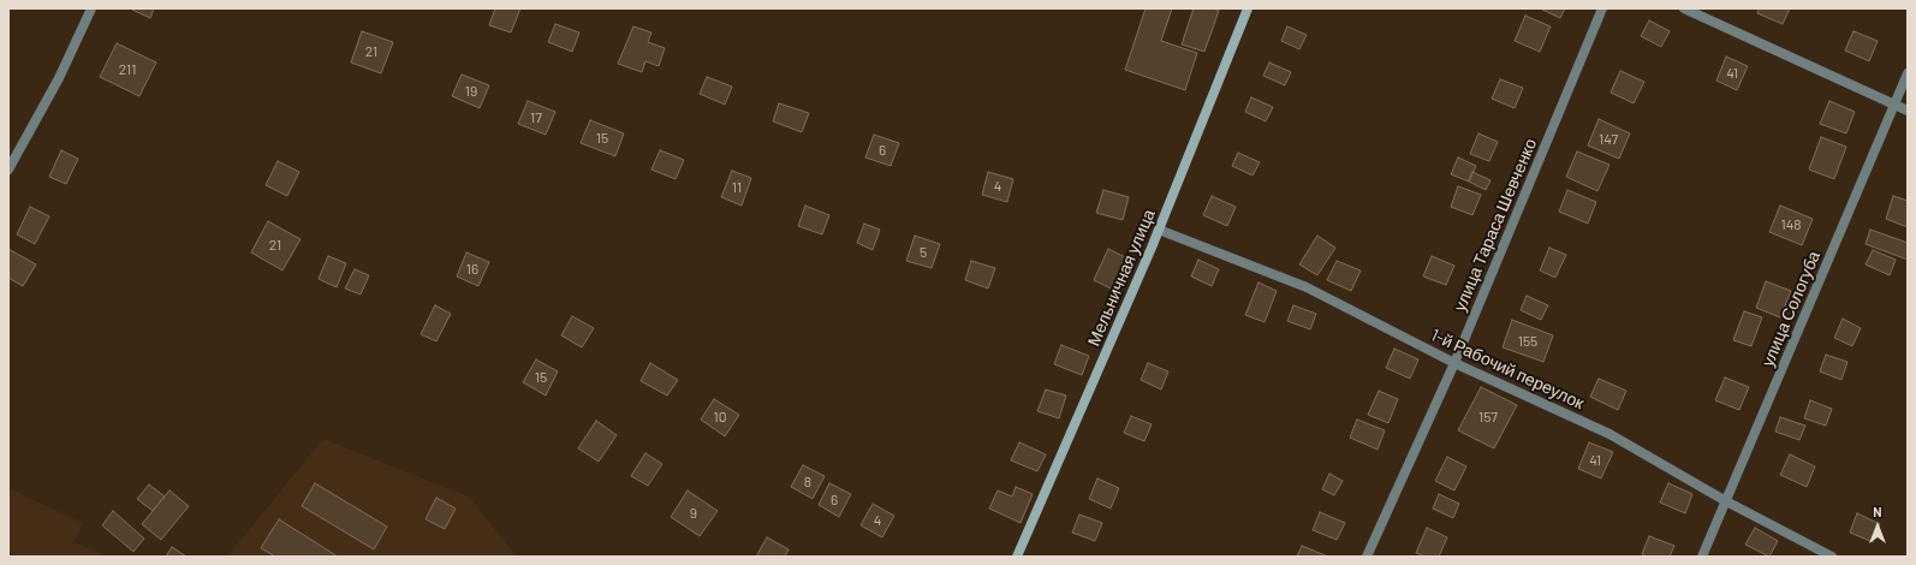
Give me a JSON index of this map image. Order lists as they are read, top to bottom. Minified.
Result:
{"streets":{"main road":["Мельничная улица"],"street":["улица Тараса Шевченко","улица Сологуба","1-й Рабочий переулок"]},"crossings":[["улица Тараса Шевченко","1-й Рабочий переулок"],["Мельничная улица","1-й Рабочий переулок"],["улица Сологуба","1-й Рабочий переулок"]],"house_numbers":["21","211","41","19","17","15","147","6","4","11","148","21","5","16","155","15","10","157","41","8","6","9","4"],"north":"top"}
